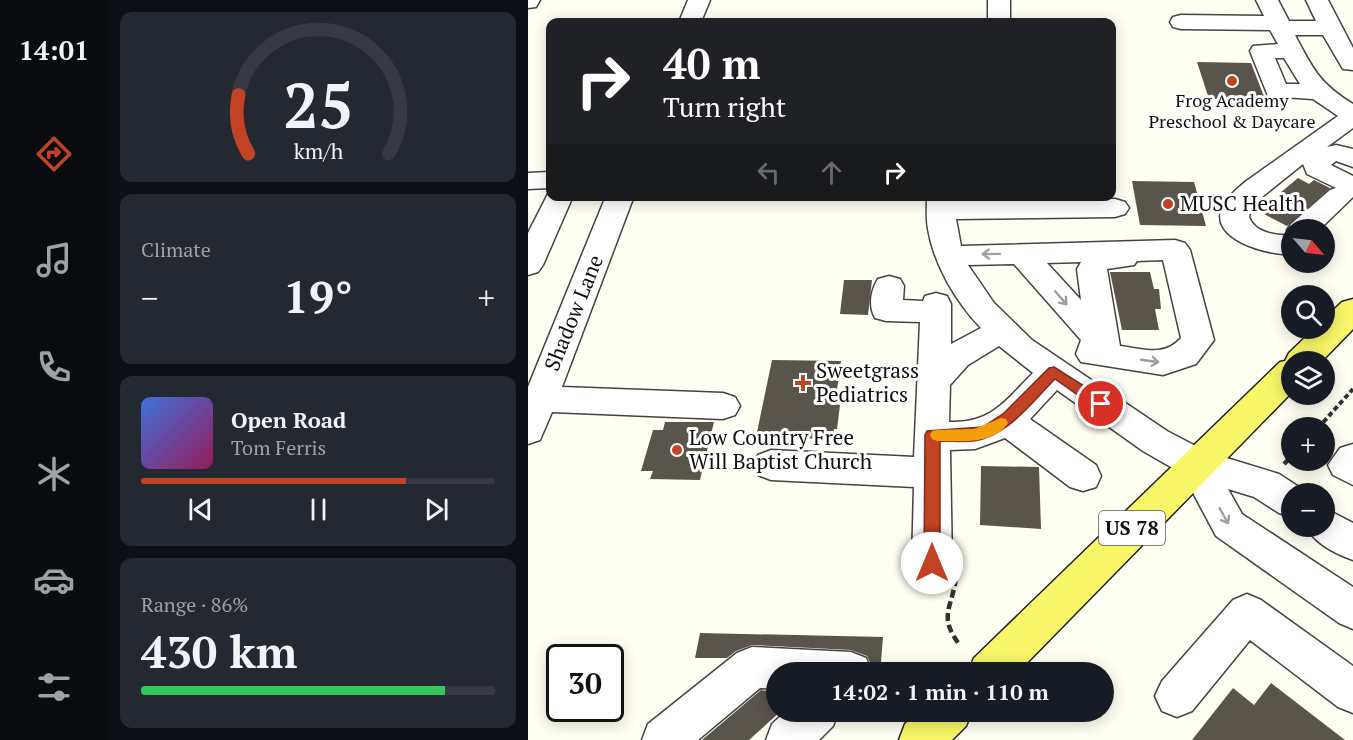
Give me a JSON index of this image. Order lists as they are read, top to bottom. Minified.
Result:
{"streets":{"main road":["US 78"],"street":["Shadow Lane"]},"places":{"other":["Frog Academy Preschool & Daycare","MUSC Health","Low Country Free Will Baptist Church"],"health":["Sweetgrass Pediatrics"]},"north":"bottom right","page":{"tabs":"14:01","turn":["40 m","Turn right"],"tile":["Climate",["Range · 86%","430 km"]],"map_buttons":["+","−"],"heat":["−","19°","+"],"song":["Open Road","Tom Ferris"],"limit":"30","trip":"14:02 · 1 min · 110 m","gauge":["25","km/h"]}}
